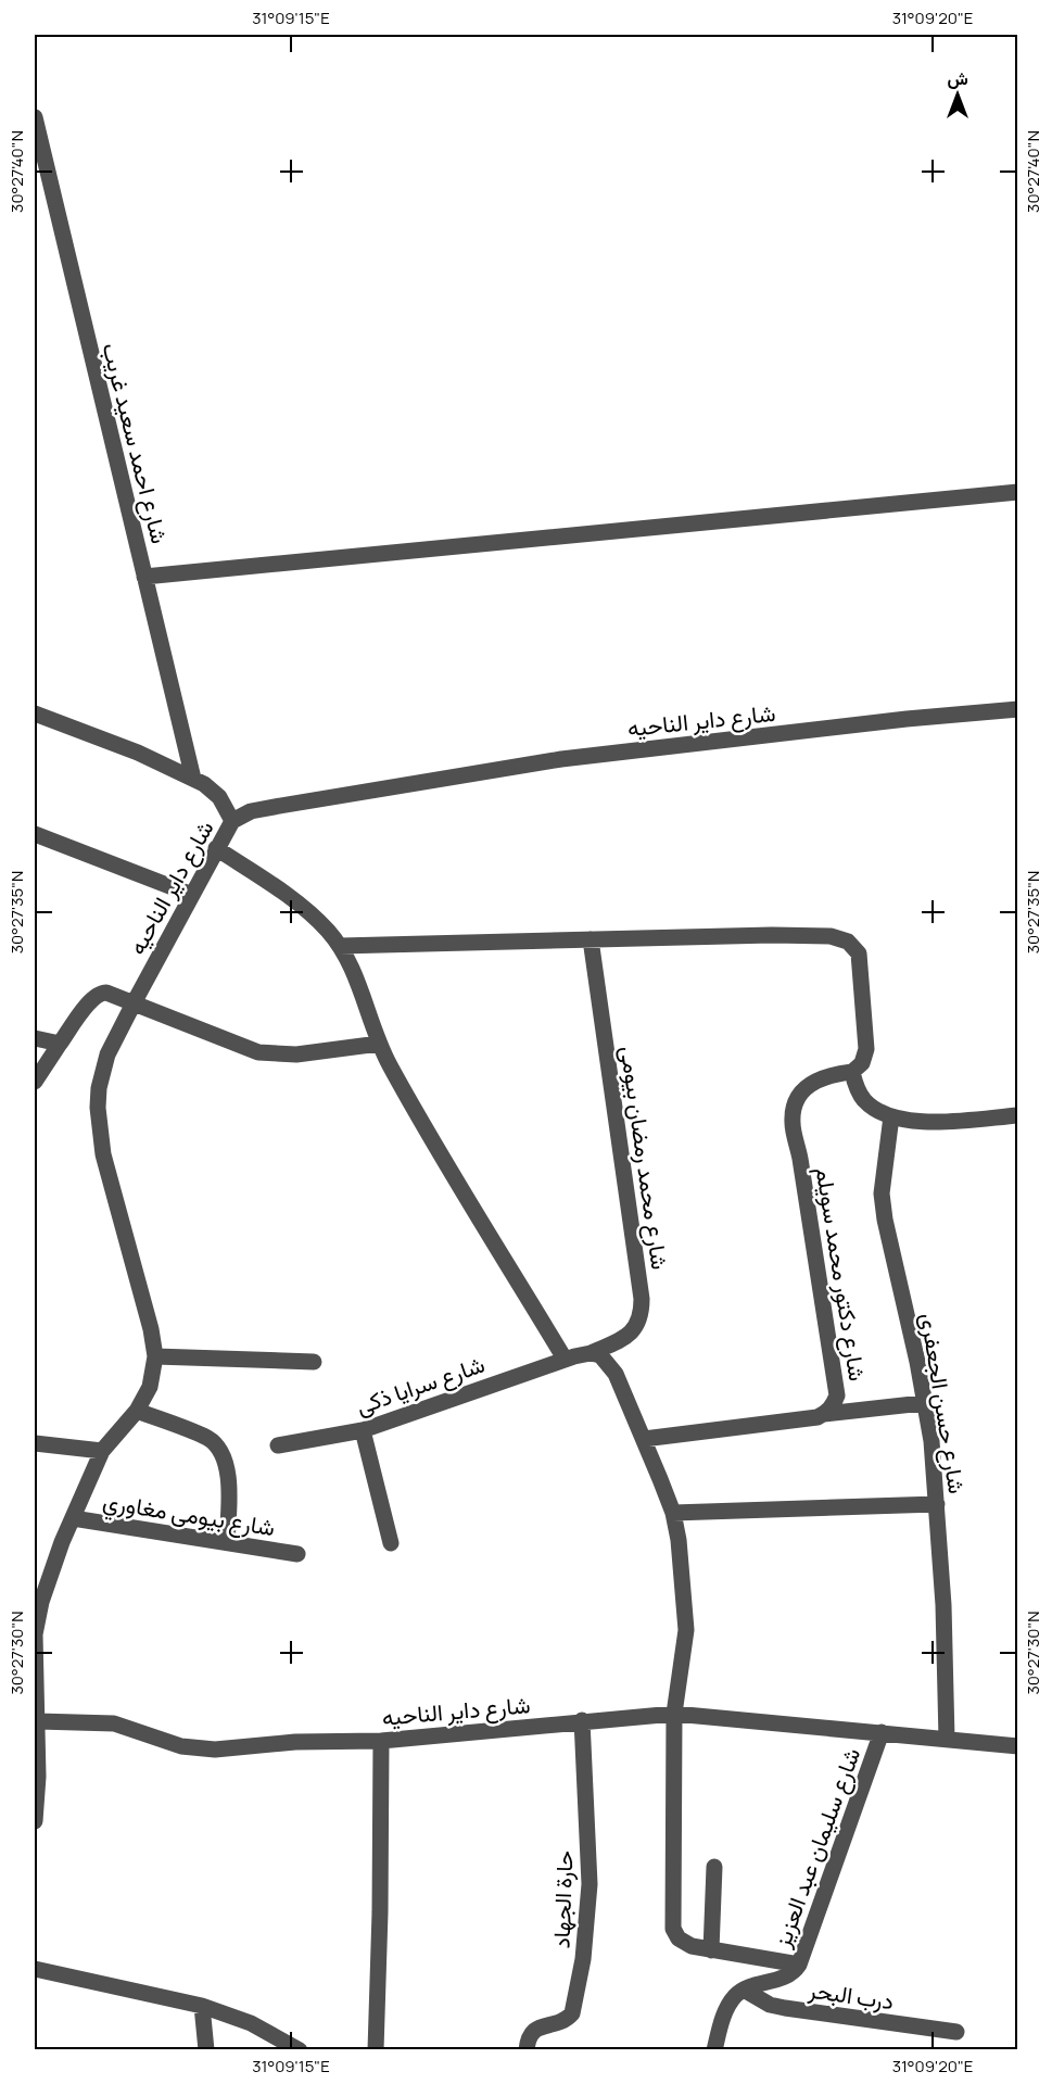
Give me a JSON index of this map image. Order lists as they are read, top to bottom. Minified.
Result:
{"streets":{"street":["شارع احمد سعيد غريب","شارع داير الناحيه","شارع محمد رمضان بيومى","شارع دكتور محمد سويلم","شارع سرايا ذكى","شارع حسن الجعفرى","شارع بيومى مغاوري","شارع سليمان عبد العزيز","حارة الجهاد","درب البحر"]},"crossings":[["شارع داير الناحيه","شارع حسن الجعفرى"],["شارع داير الناحيه","شارع بيومى مغاوري"],["شارع داير الناحيه","شارع سليمان عبد العزيز"],["شارع داير الناحيه","حارة الجهاد"],["شارع محمد رمضان بيومى","شارع سرايا ذكى"],["شارع سليمان عبد العزيز","درب البحر"]],"north":"top","coordinates":["31°09'15\"E","31°09'20\"E","30°27'40\"N","30°27'35\"N","30°27'30\"N"]}
